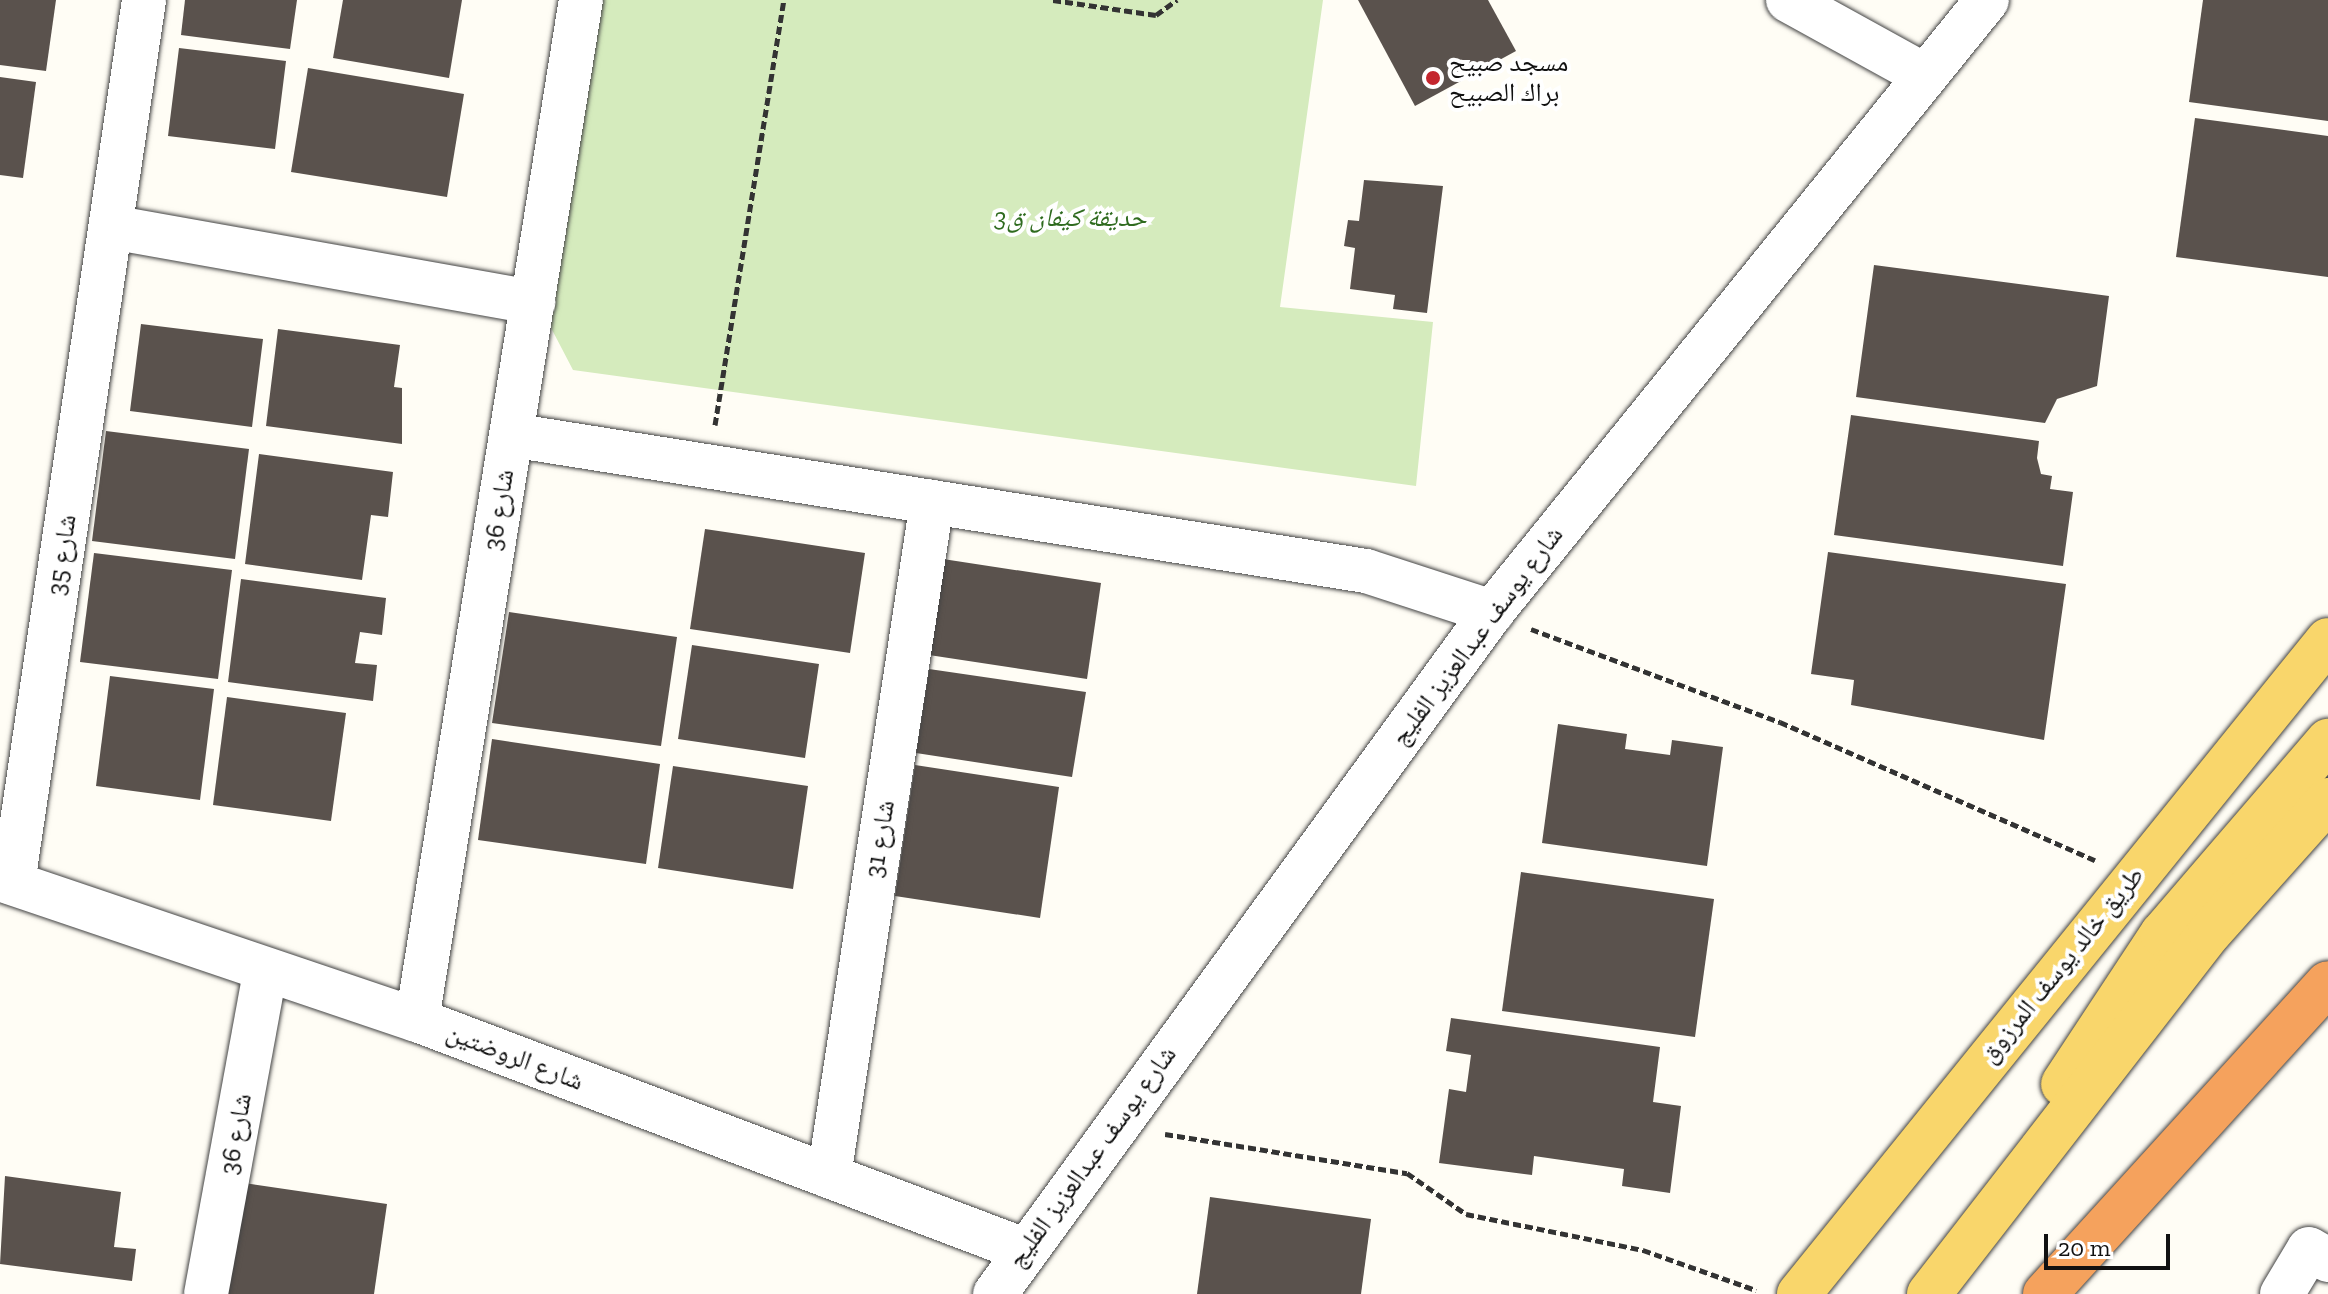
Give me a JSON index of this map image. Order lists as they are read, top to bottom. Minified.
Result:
{"streets":{"main road":["طريق خالد يوسف المرزوق"],"street":["شارع 36","شارع 35","شارع يوسف عبدالعزيز الفليج","شارع 31","شارع الروضتين"]},"crossings":[["شارع 36","شارع الروضتين"],["شارع 35","شارع الروضتين"],["شارع يوسف عبدالعزيز الفليج","شارع الروضتين"],["شارع 31","شارع الروضتين"]],"parks":["حديقة كيفان ق3"],"places":["مسجد صبيح براك الصبيح"],"scale_bar":"20 m"}
